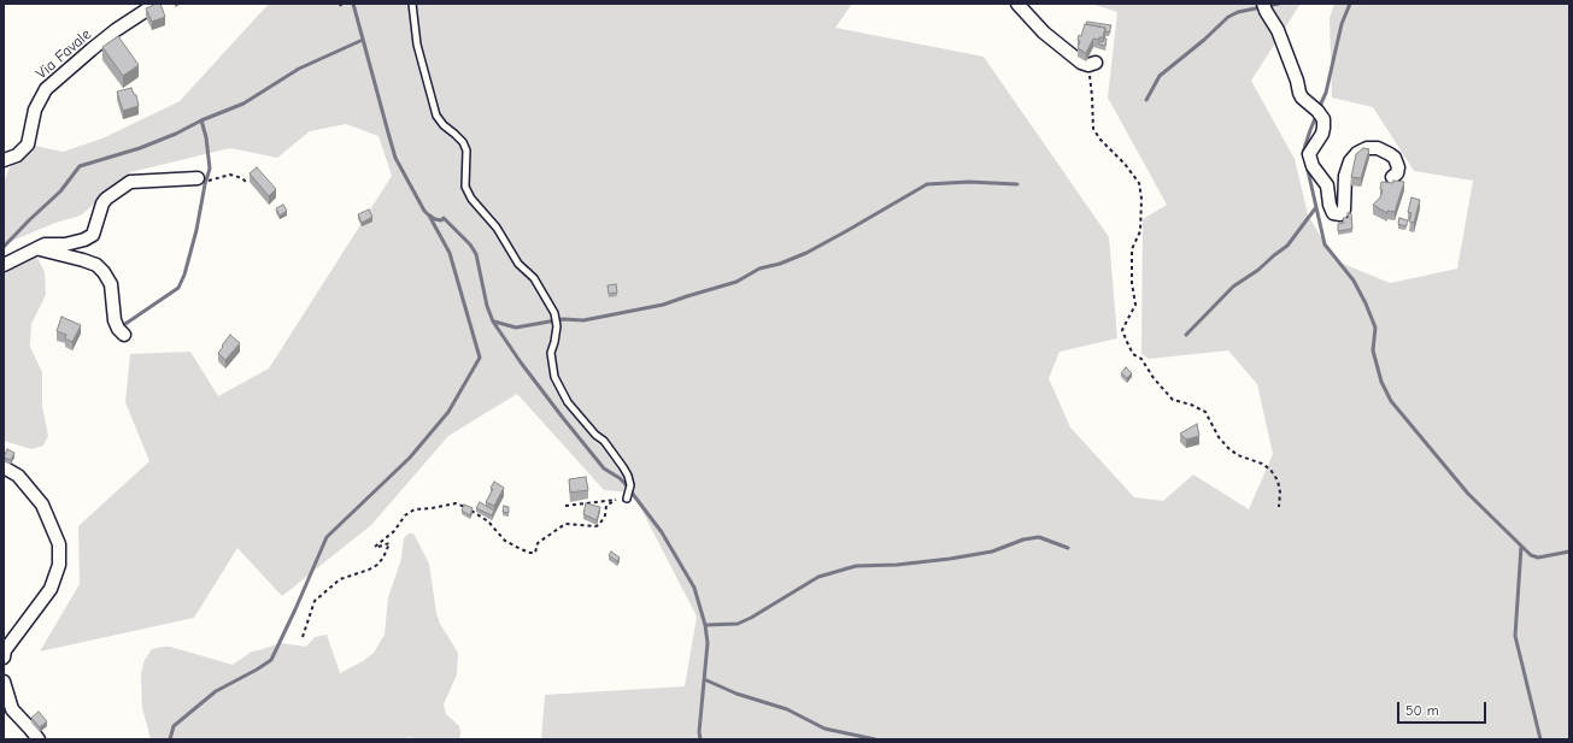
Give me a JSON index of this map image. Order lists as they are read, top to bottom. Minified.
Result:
{"streets":{"street":["Via Favale"]},"scale_bar":"50 m"}
